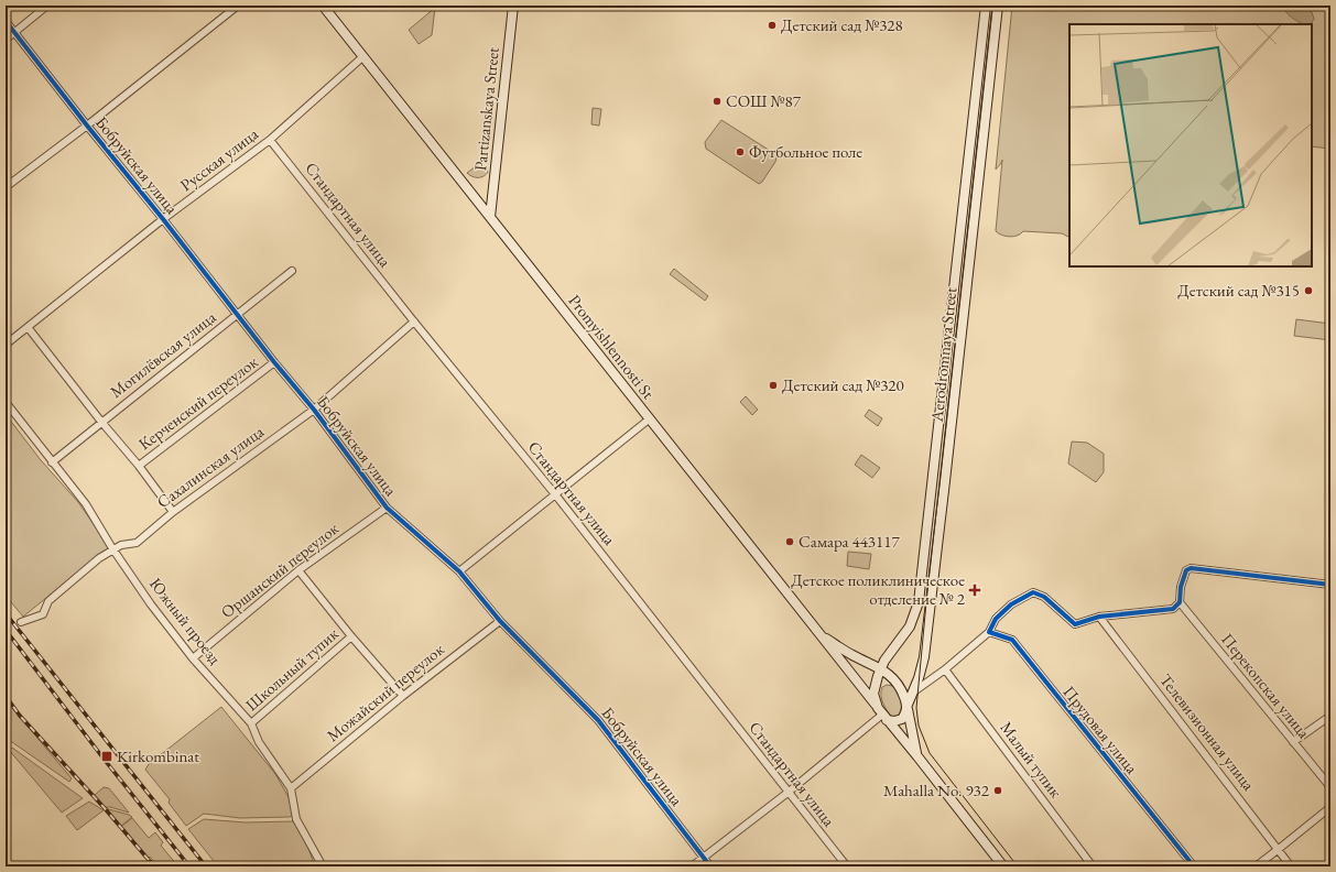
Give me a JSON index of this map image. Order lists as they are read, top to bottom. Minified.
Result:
{"streets":{"main road":["Partizanskaya Street","Promyishlennosti St","Aerodromnaya Street"],"street":["Русская улица","Бобруйская улица","Стандартная улица","Могилёвская улица","Керченский переулок","Сахалинская улица","Оршанский переулок","Южный проезд","Школьный тупик","Перекопская улица","Можайский переулок","Прудовая улица","Телевизионная улица","Малый тупик"]},"crossings":[["Partizanskaya Street","Promyishlennosti St"],["Русская улица","Бобруйская улица"],["Русская улица","Стандартная улица"],["Русская улица","Promyishlennosti St"],["Бобруйская улица","Могилёвская улица"],["Бобруйская улица","Керченский переулок"],["Бобруйская улица","Сахалинская улица"],["Бобруйская улица","Оршанский переулок"],["Бобруйская улица","Можайский переулок"],["Стандартная улица","Сахалинская улица"],["Promyishlennosti St","Aerodromnaya Street"],["Могилёвская улица","Южный проезд"],["Сахалинская улица","Южный проезд"],["Оршанский переулок","Южный проезд"],["Южный проезд","Школьный тупик"],["Южный проезд","Можайский переулок"]],"places":{"other":["Детский сад №328","СОШ №87","Футбольное поле","Детский сад №315","Детский сад №320","Самара 443117","Mahalla No. 932"],"health":["Детское поликлиническое отделение № 2"],"transit":["Kirkombinat"]}}
